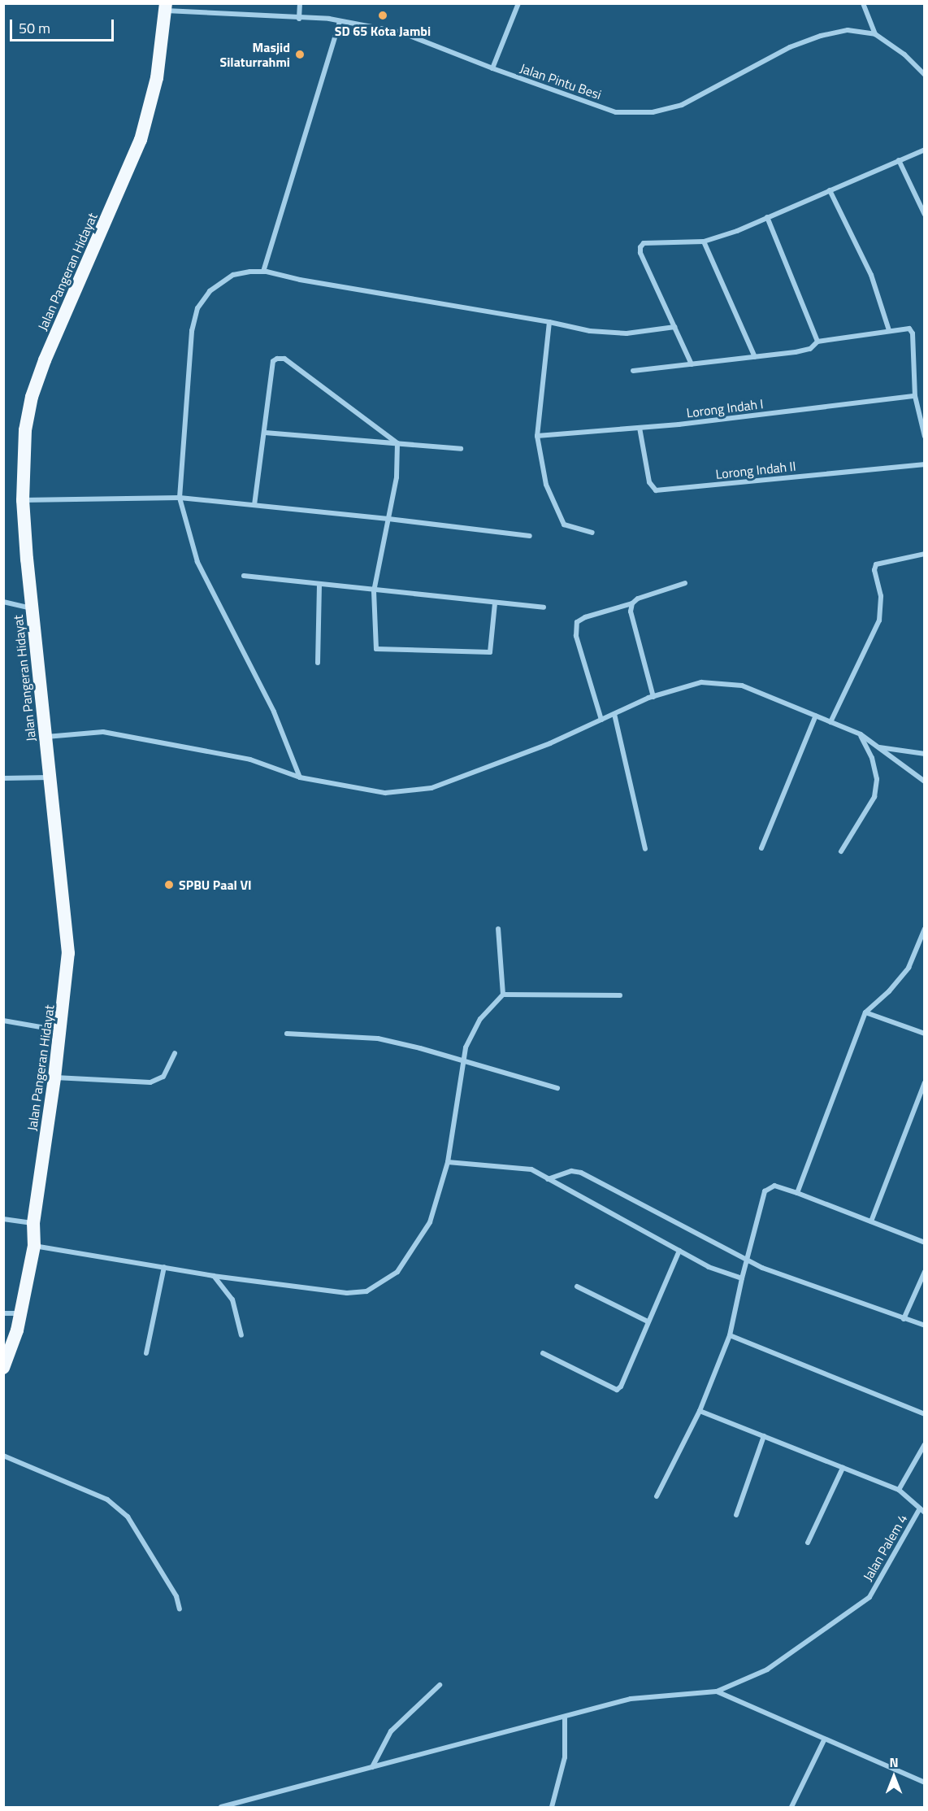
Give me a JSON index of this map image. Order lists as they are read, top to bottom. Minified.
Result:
{"streets":{"highway":["Jalan Pangeran Hidayat"],"street":["Jalan Pintu Besi","Lorong Indah I","Lorong Indah II","Jalan Palem 4"]},"crossings":[["Jalan Pintu Besi","Jalan Pangeran Hidayat"],["Lorong Indah I","Lorong Indah II"]],"places":["SD 65 Kota Jambi","Masjid Silaturrahmi","SPBU Paal VI"],"scale_bar":"50 m","north":"top"}
